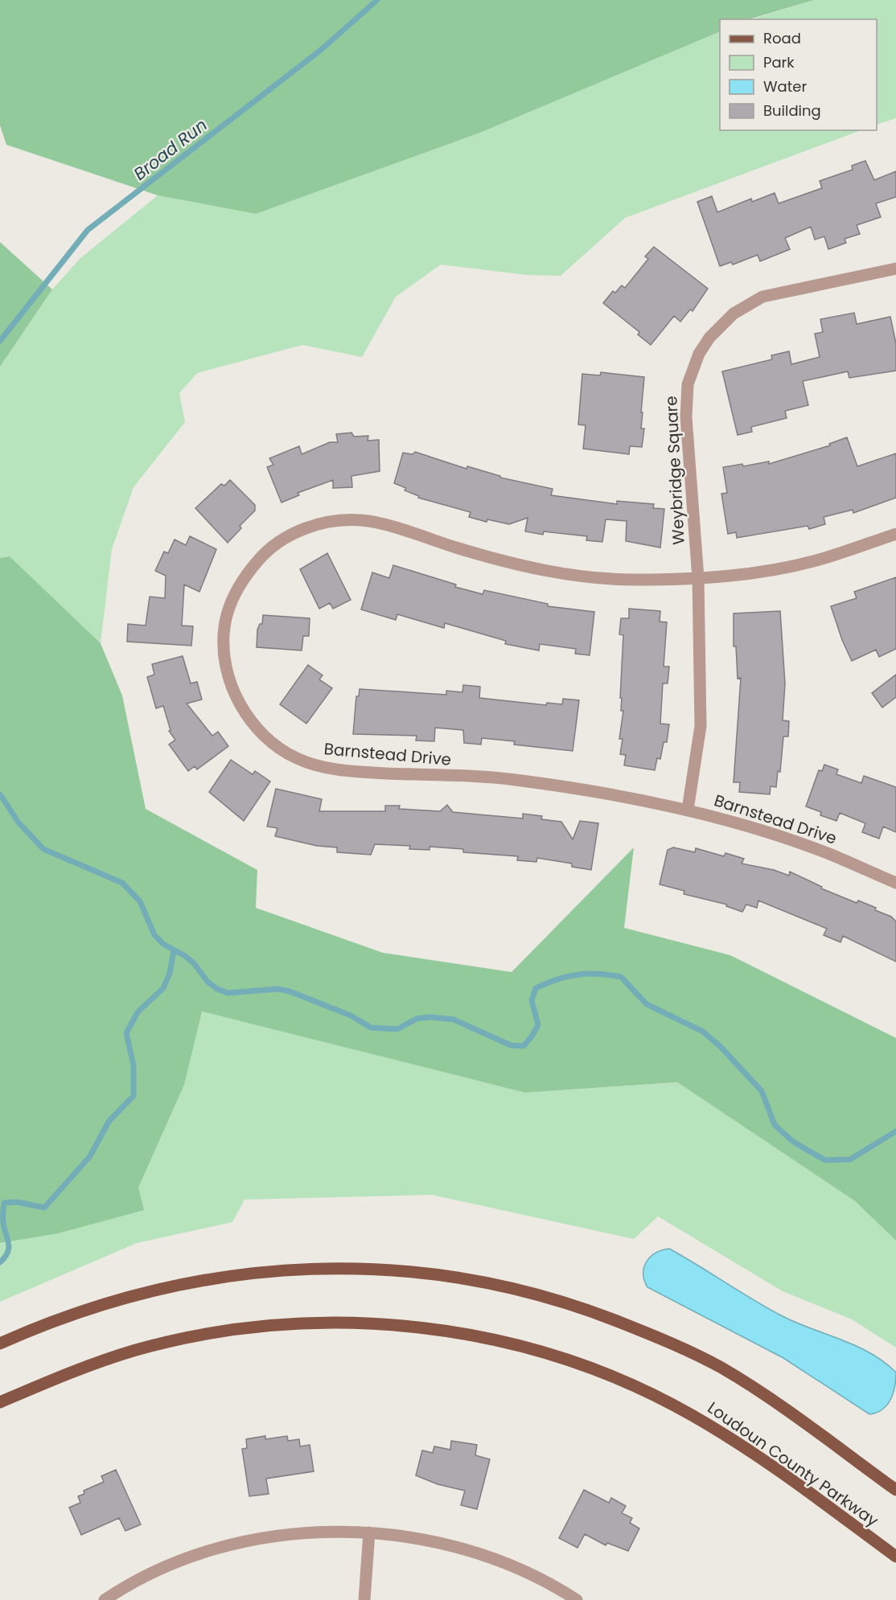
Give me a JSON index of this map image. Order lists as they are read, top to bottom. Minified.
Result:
{"streets":{"main road":["Loudoun County Parkway"],"street":["Weybridge Square","Barnstead Drive"]},"crossings":[["Weybridge Square","Barnstead Drive"]],"water":["Broad Run"],"legend":["Road","Park","Water","Building"]}
